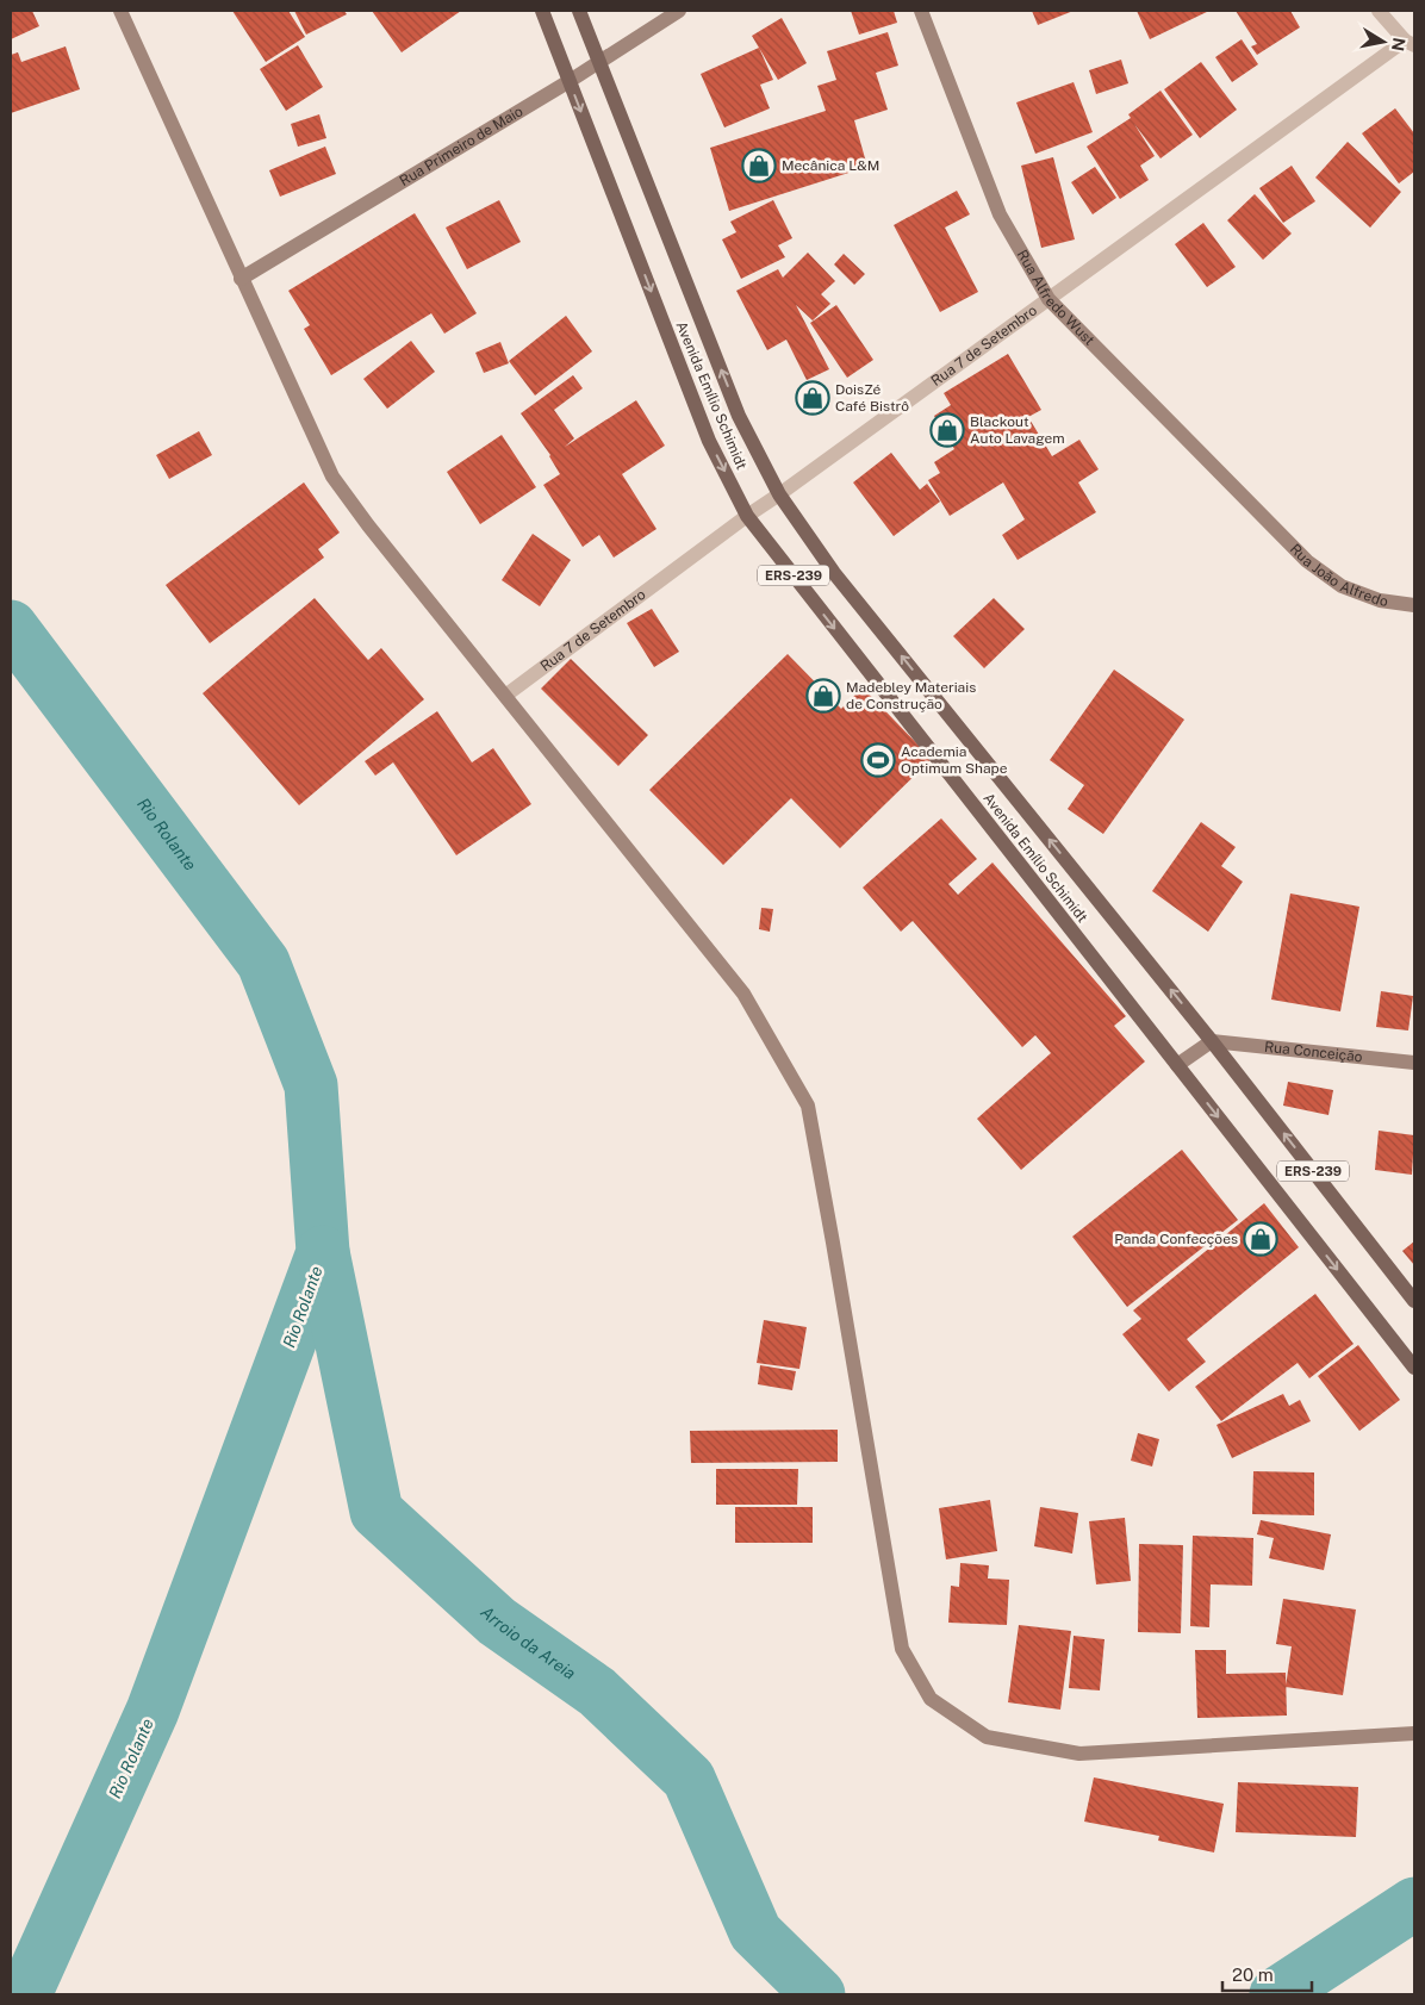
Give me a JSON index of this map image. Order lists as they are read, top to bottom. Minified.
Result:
{"streets":{"main road":["Avenida Emílio Schimidt","ERS-239"],"street":["Rua Primeiro de Maio","Rua Alfredo Wust","Rua 7 de Setembro","Rua João Alfredo","Rua Conceição"]},"crossings":[["Rua Primeiro de Maio","Avenida Emílio Schimidt"],["Rua Alfredo Wust","Rua 7 de Setembro"],["Rua Alfredo Wust","Rua João Alfredo"],["Rua 7 de Setembro","Avenida Emílio Schimidt"],["Avenida Emílio Schimidt","Rua Conceição"]],"water":["Rio Rolante","Arroio da Areia"],"places":{"shop":["Mecânica L&M","DoisZé Café Bistrô","Blackout Auto Lavagem","Madebley Materiais de Construção","Panda Confecções"],"sports":["Academia Optimum Shape"]},"scale_bar":"20 m","north":"right"}
